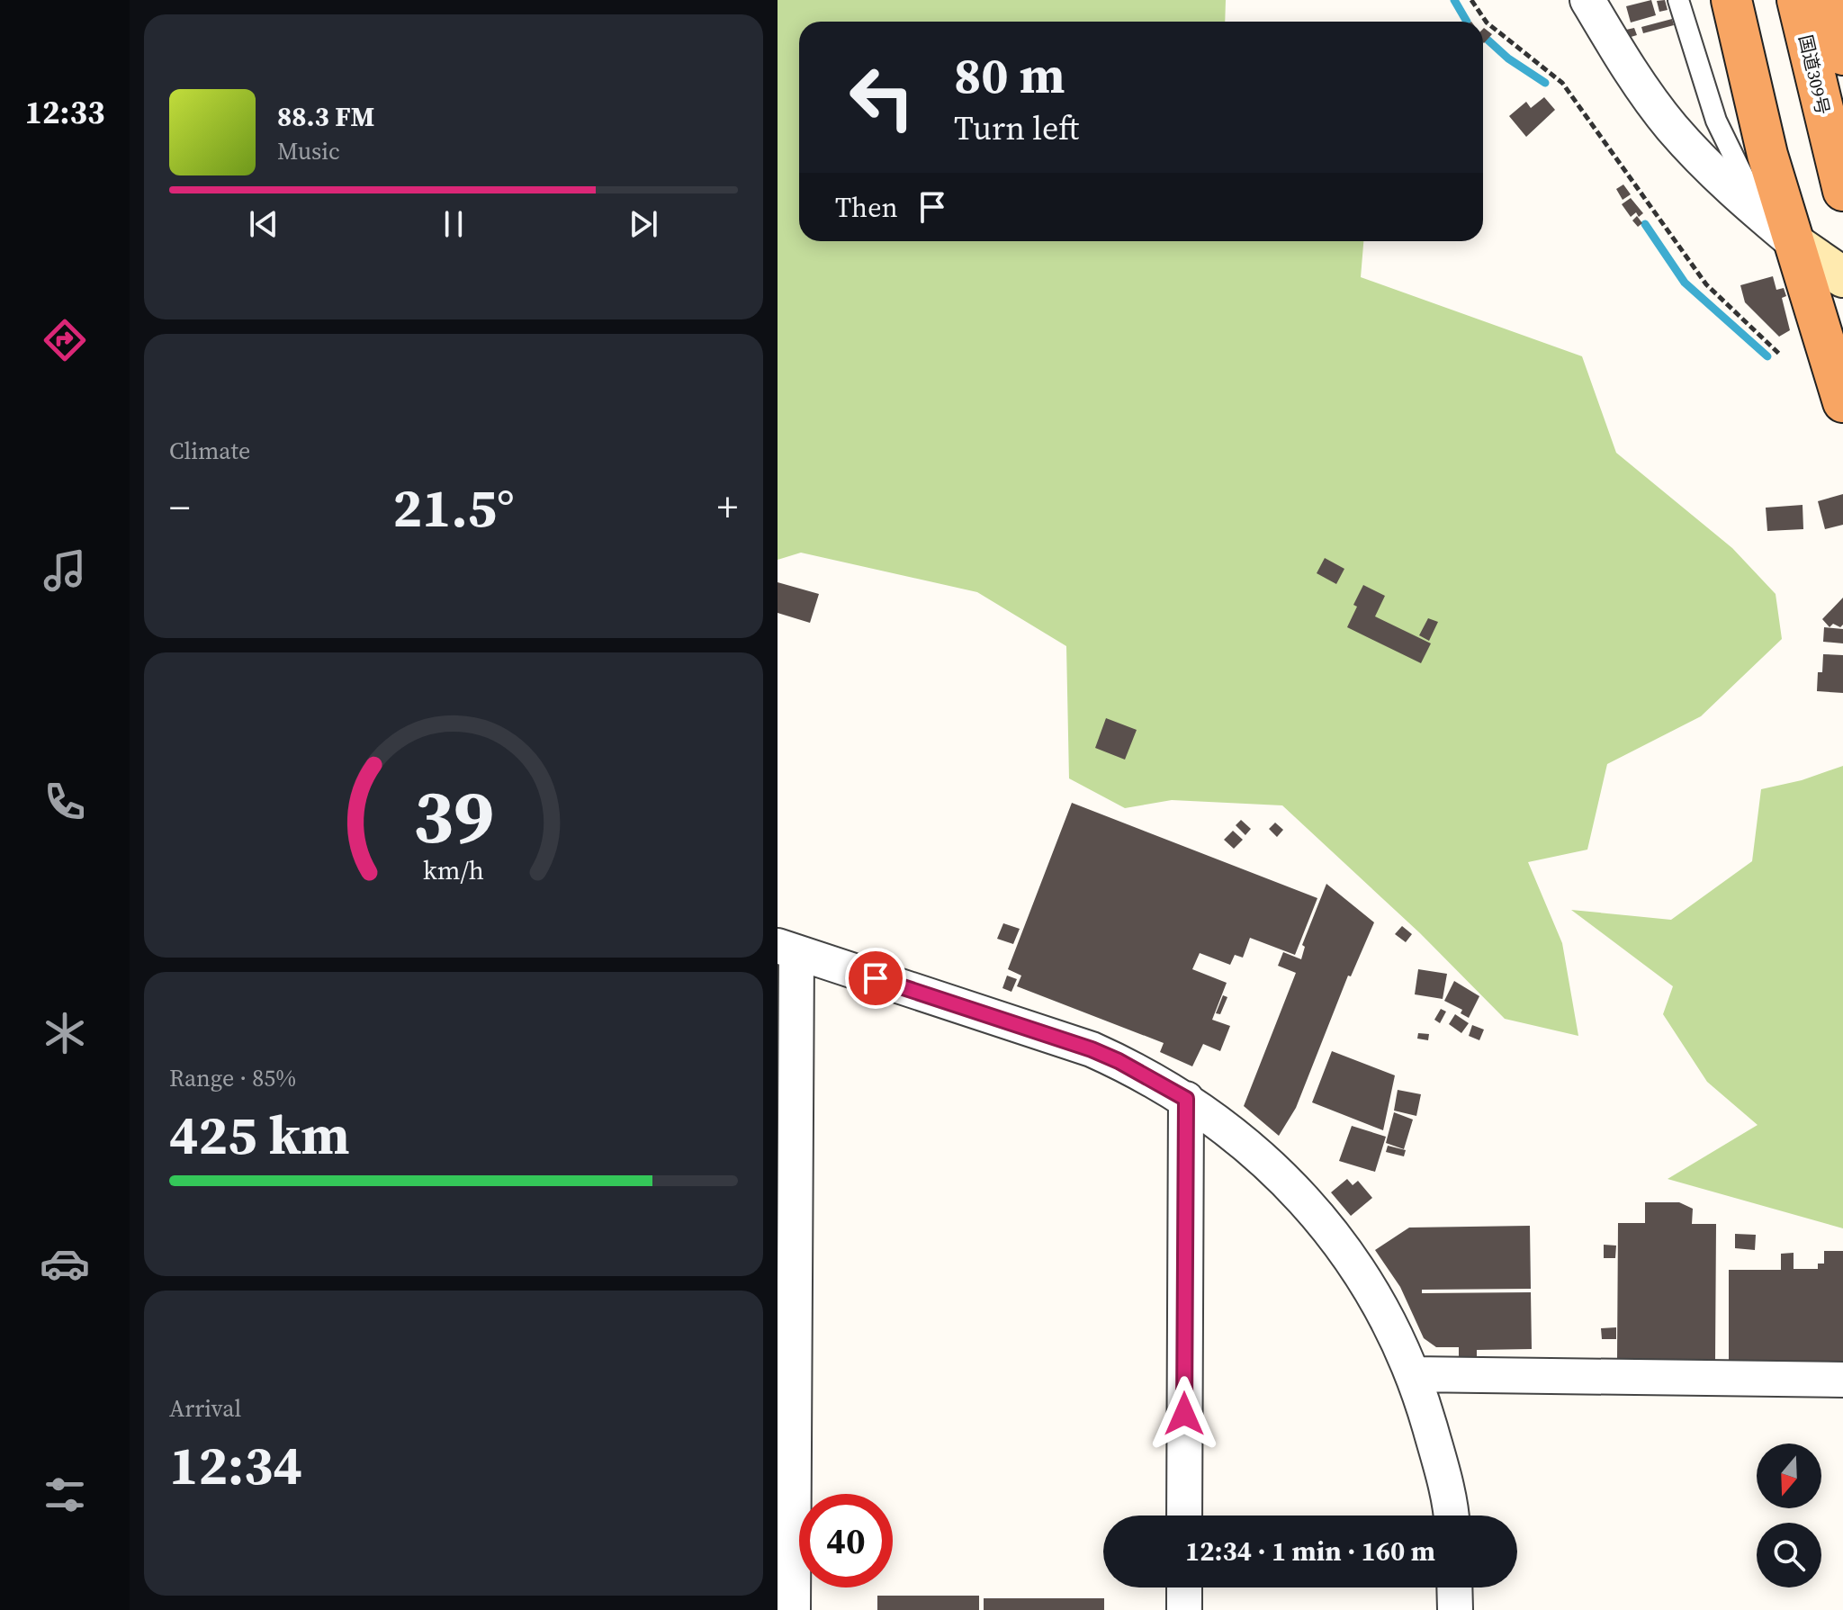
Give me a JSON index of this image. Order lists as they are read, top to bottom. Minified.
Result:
{"streets":{"highway":["国道309号"]},"north":"bottom","page":{"tabs":"12:33","turn":["80 m","Turn left"],"song":["88.3 FM","Music"],"then":"Then","tile":["Climate",["Range · 85%","425 km"],["Arrival","12:34"]],"heat":["−","21.5°","+"],"limit":"40","trip":"12:34 · 1 min · 160 m","gauge":["39","km/h"]}}
